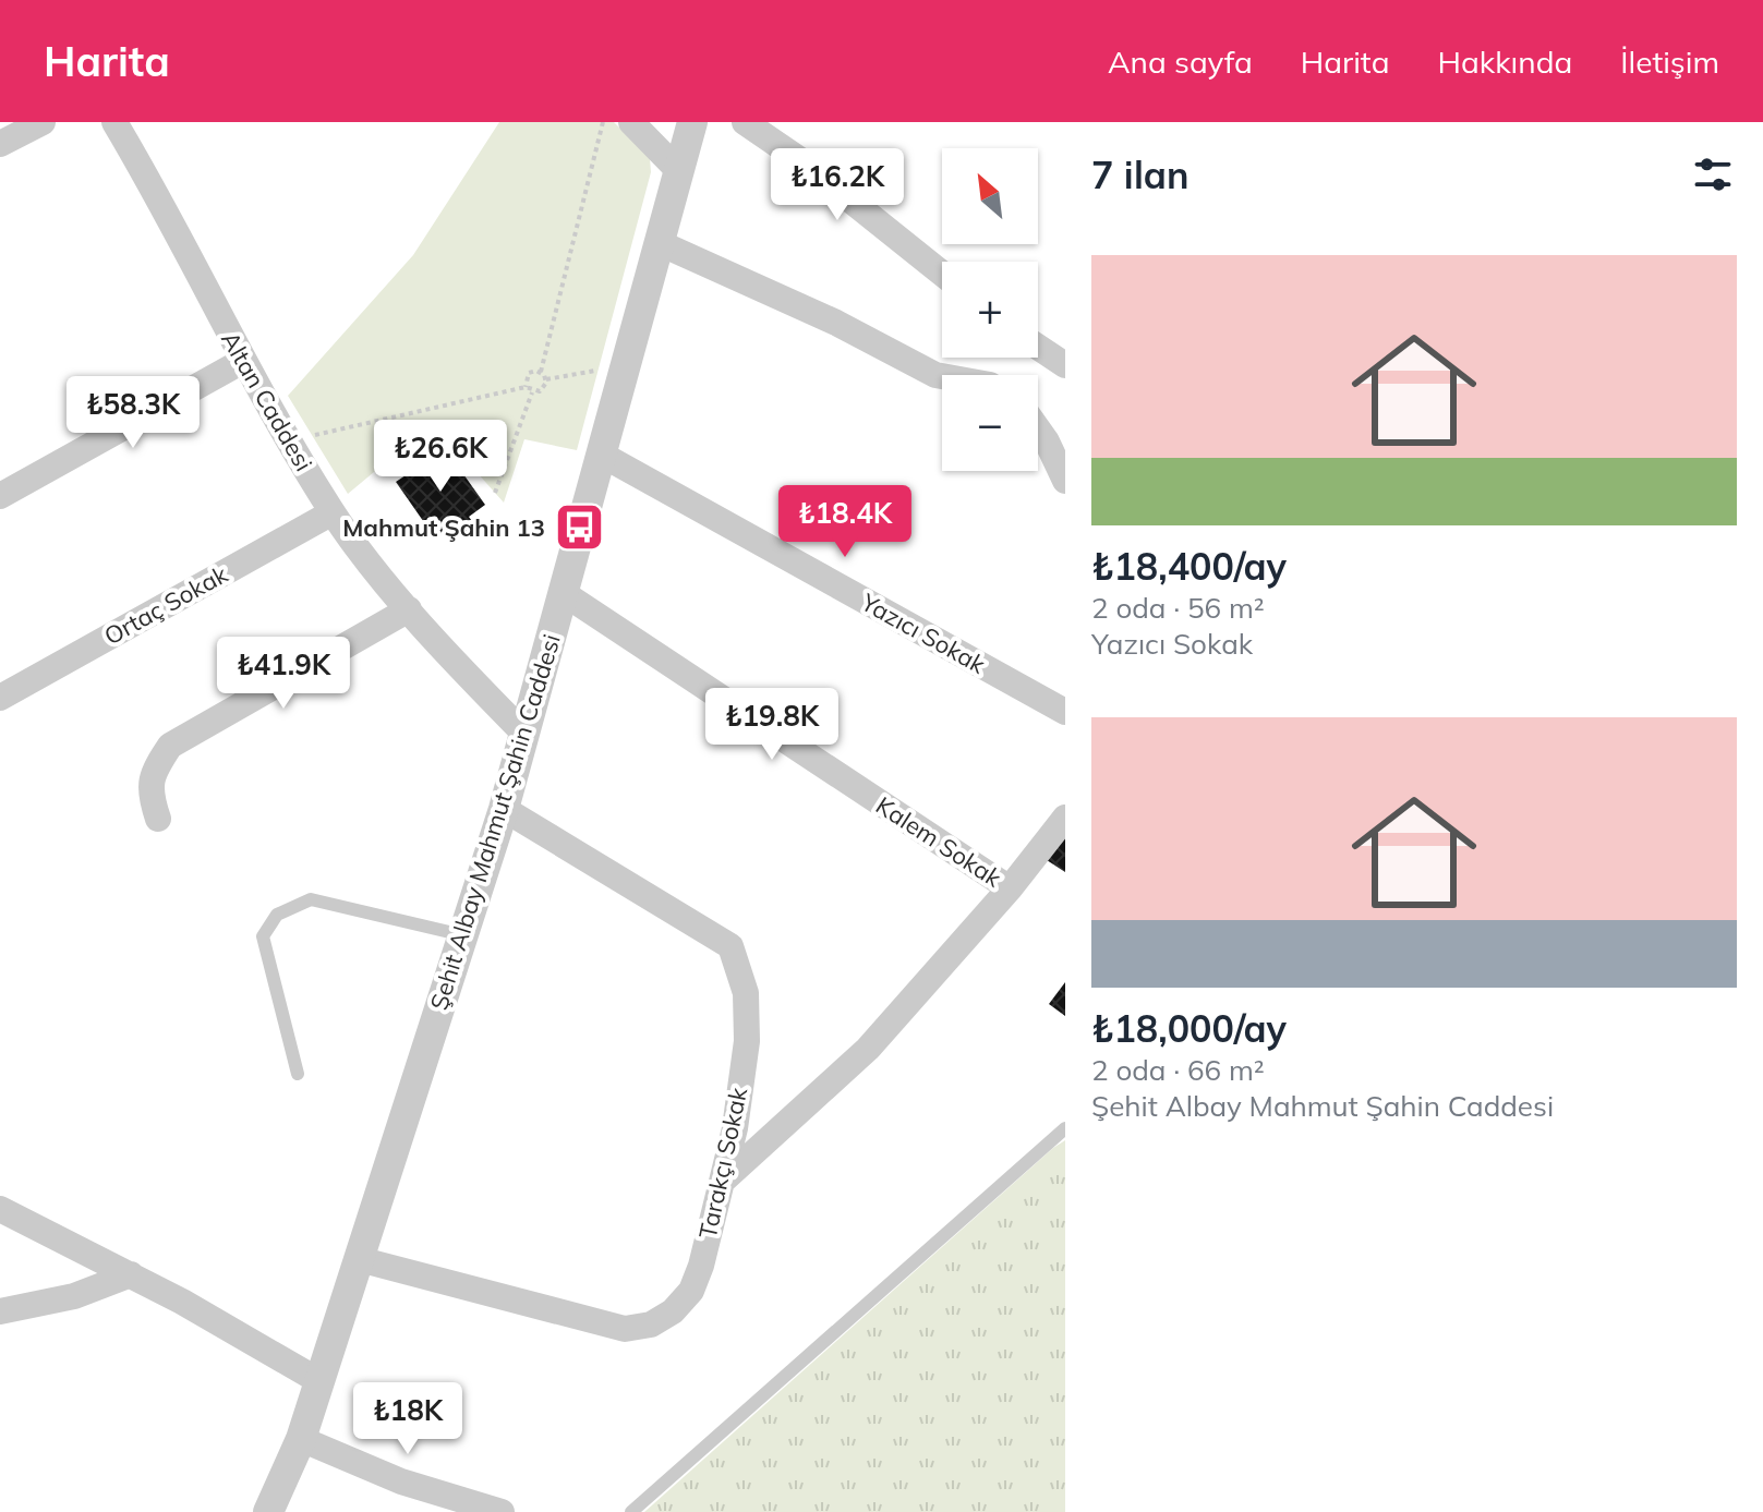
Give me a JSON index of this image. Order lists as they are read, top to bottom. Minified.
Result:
{"streets":{"street":["Altan Caddesi","Ortaç Sokak","Yazıcı Sokak","Şehit Albay Mahmut Şahin Caddesi","Kalem Sokak","Tarakçı Sokak"]},"crossings":[["Altan Caddesi","Ortaç Sokak"],["Altan Caddesi","Şehit Albay Mahmut Şahin Caddesi"],["Yazıcı Sokak","Şehit Albay Mahmut Şahin Caddesi"],["Şehit Albay Mahmut Şahin Caddesi","Kalem Sokak"],["Şehit Albay Mahmut Şahin Caddesi","Tarakçı Sokak"]],"places":{"bus stop":["Mahmut Şahin 13"]},"north":"top left","page":{"header":"Harita","nav":["Ana sayfa","Harita","Hakkında","İletişim"],"heading":"7 ilan","map_buttons":["+","−"],"price":["₺16.2K","₺58.3K","₺26.6K","₺18.4K","₺41.9K","₺19.8K","₺18K"],"list":[{"name":"₺18,400/ay","note":"2 oda · 56 m² · Yazıcı Sokak"},{"name":"₺18,000/ay","note":"2 oda · 66 m² · Şehit Albay Mahmut Şahin Caddesi"}]}}
